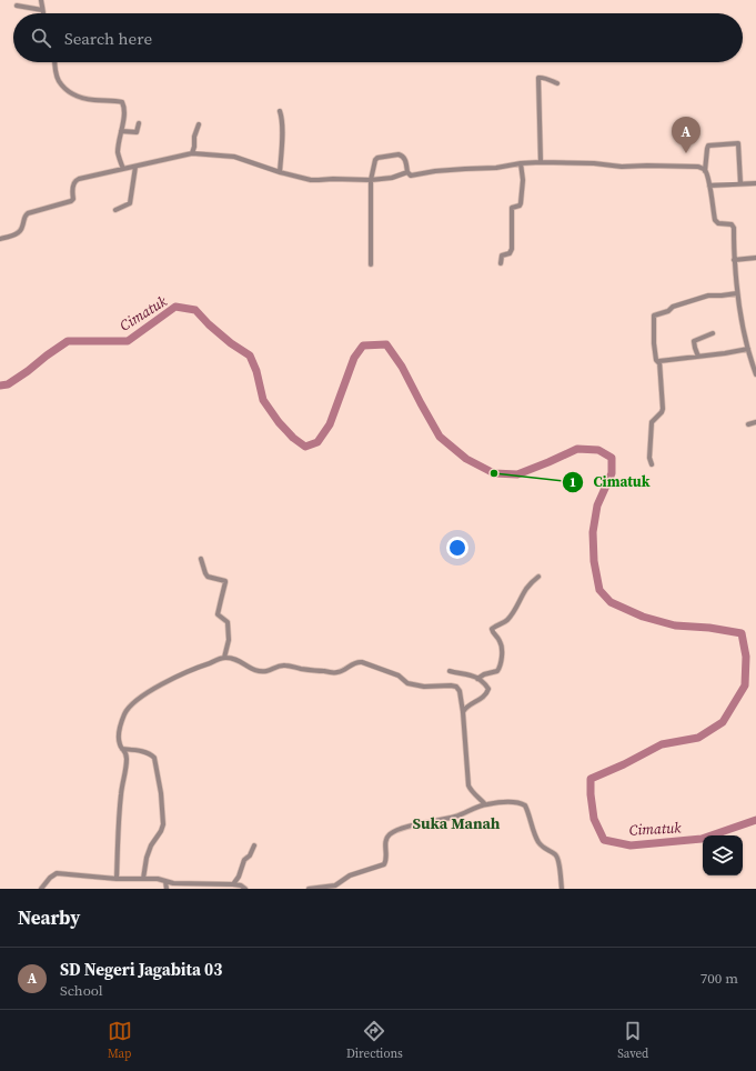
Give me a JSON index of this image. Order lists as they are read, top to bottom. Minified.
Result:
{"districts":["Suka Manah"],"water":["Cimatuk"],"places":["Cimatuk"],"page":{"search":"Search here","pins":"A","heading":"Nearby","list":[{"mark":"A","name":"SD Negeri Jagabita 03","note":"School","value":"700 m"}],"nav":["Map","Directions","Saved"]}}
